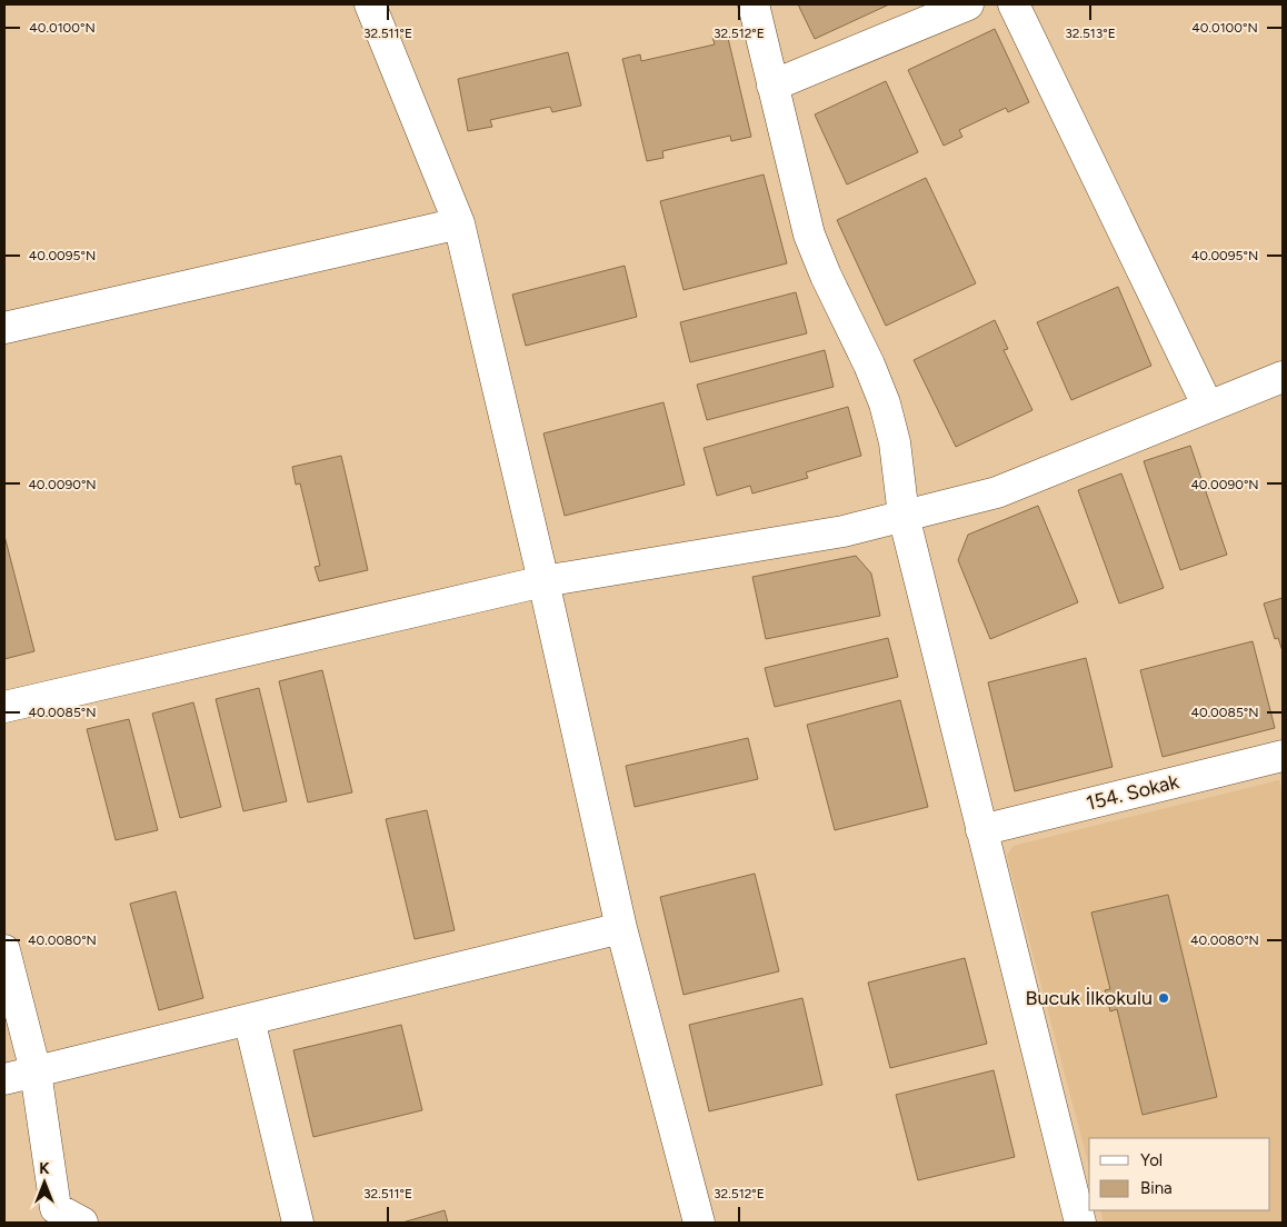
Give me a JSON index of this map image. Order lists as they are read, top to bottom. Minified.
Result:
{"streets":{"street":["154. Sokak"]},"places":["Bucuk İlkokulu"],"legend":["Yol","Bina"],"north":"top","coordinates":["40.0100°N","32.511°E","32.512°E","32.513°E","40.0095°N","40.0090°N","40.0085°N","40.0080°N"]}
